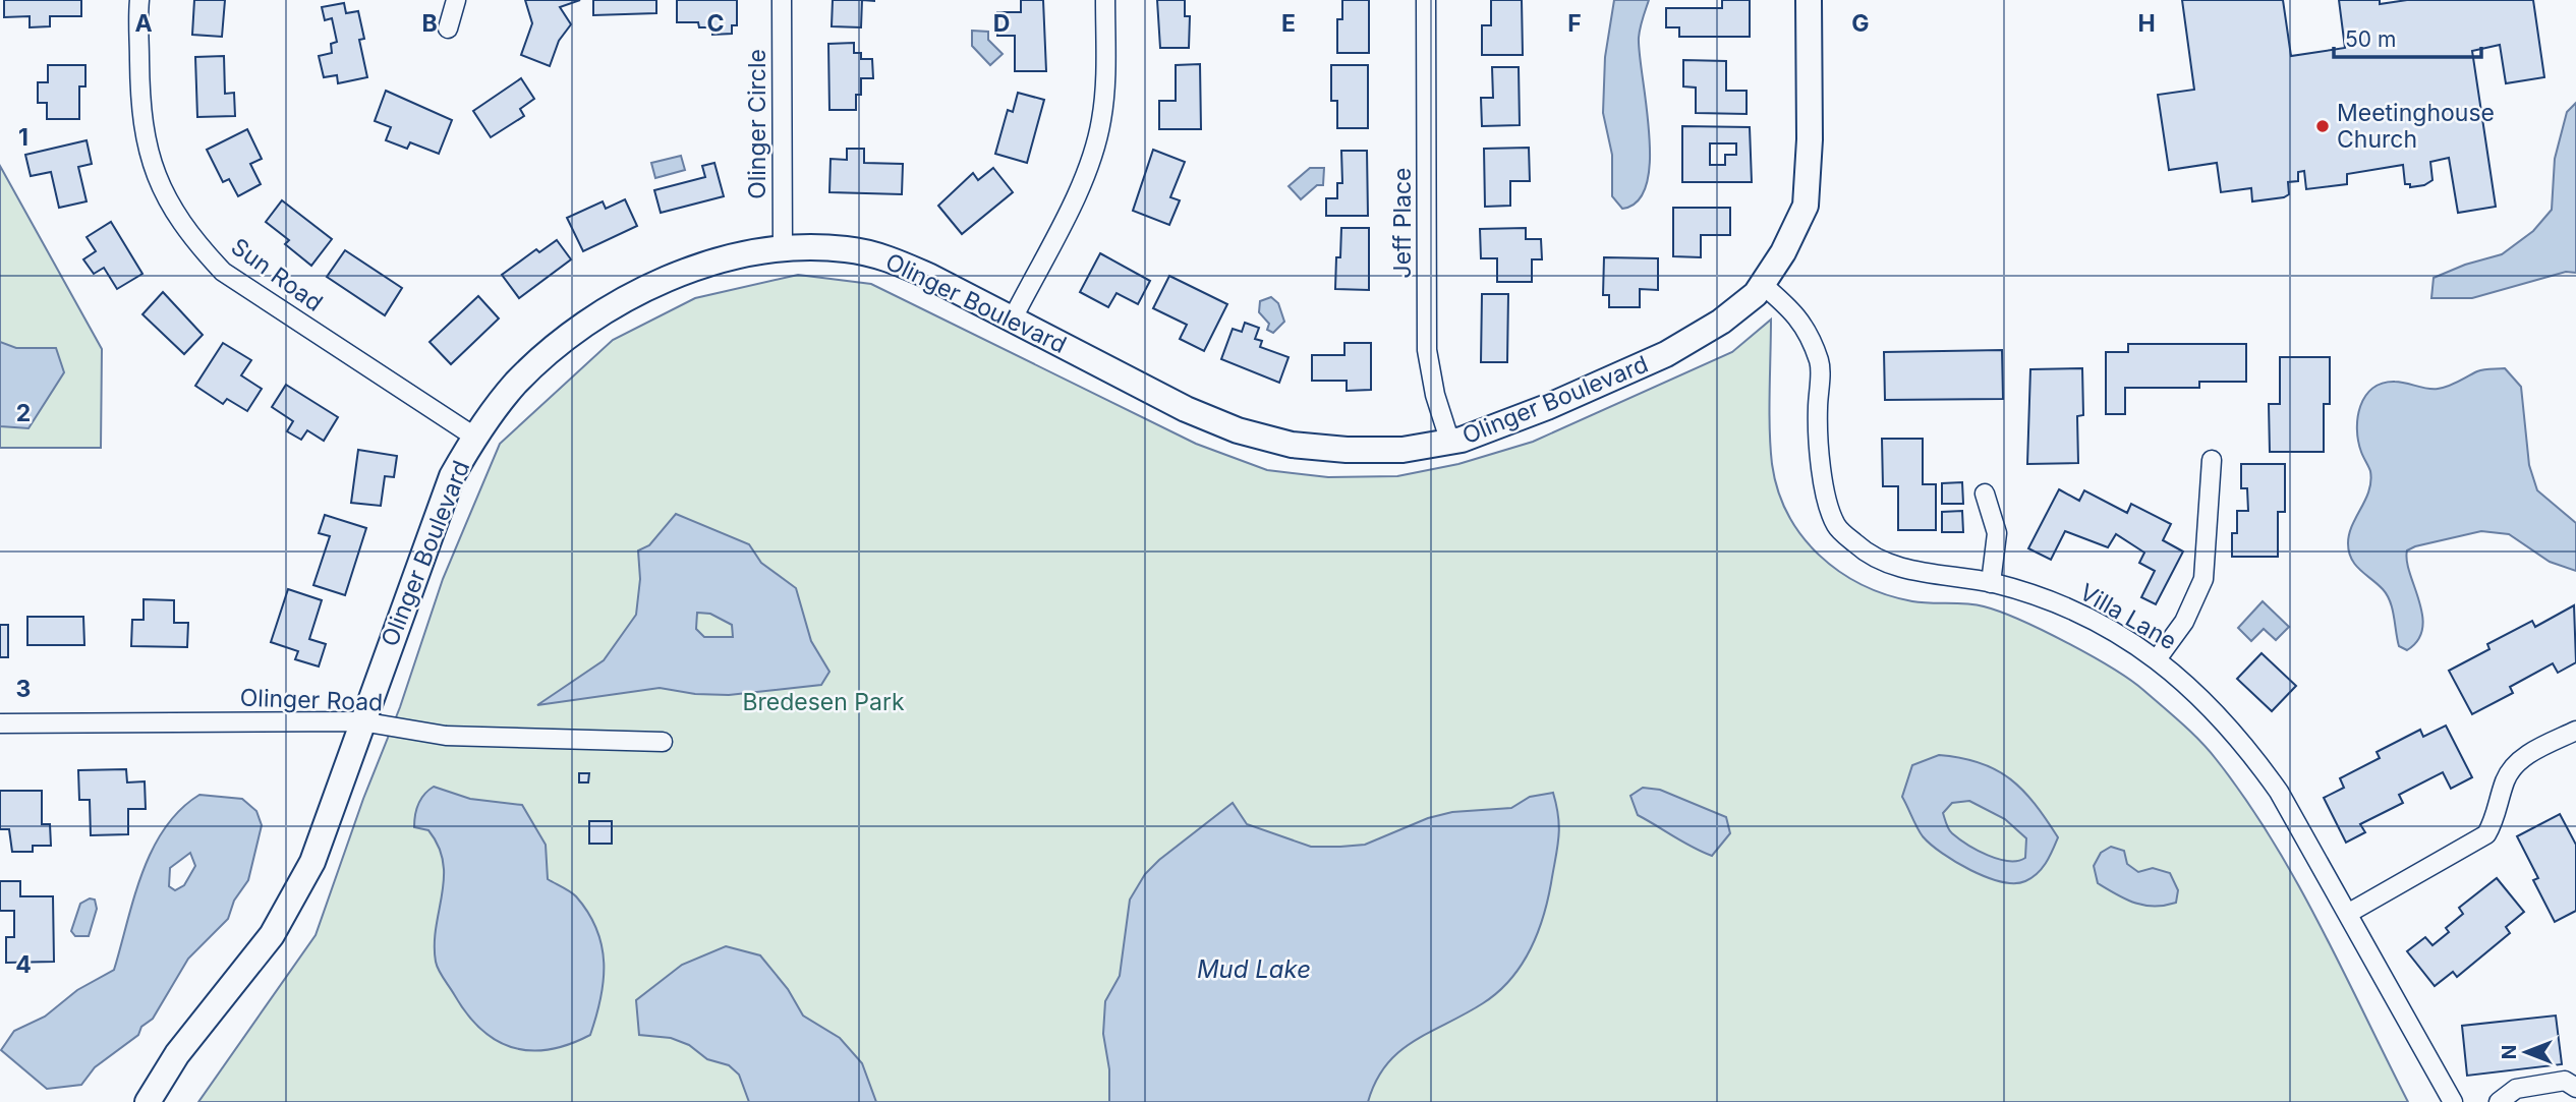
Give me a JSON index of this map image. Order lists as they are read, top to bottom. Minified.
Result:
{"streets":{"street":["Olinger Circle","Jeff Place","Sun Road","Olinger Boulevard","Villa Lane","Olinger Road"]},"crossings":[["Olinger Circle","Olinger Boulevard"],["Jeff Place","Olinger Boulevard"],["Sun Road","Olinger Boulevard"],["Olinger Boulevard","Villa Lane"],["Olinger Boulevard","Olinger Road"]],"water":["Mud Lake"],"parks":["Bredesen Park"],"places":["Meetinghouse Church"],"scale_bar":"50 m","north":"left","grid":{"columns":["A","B","C","D","E","F","G","H"],"rows":["1","2","3","4"]}}
